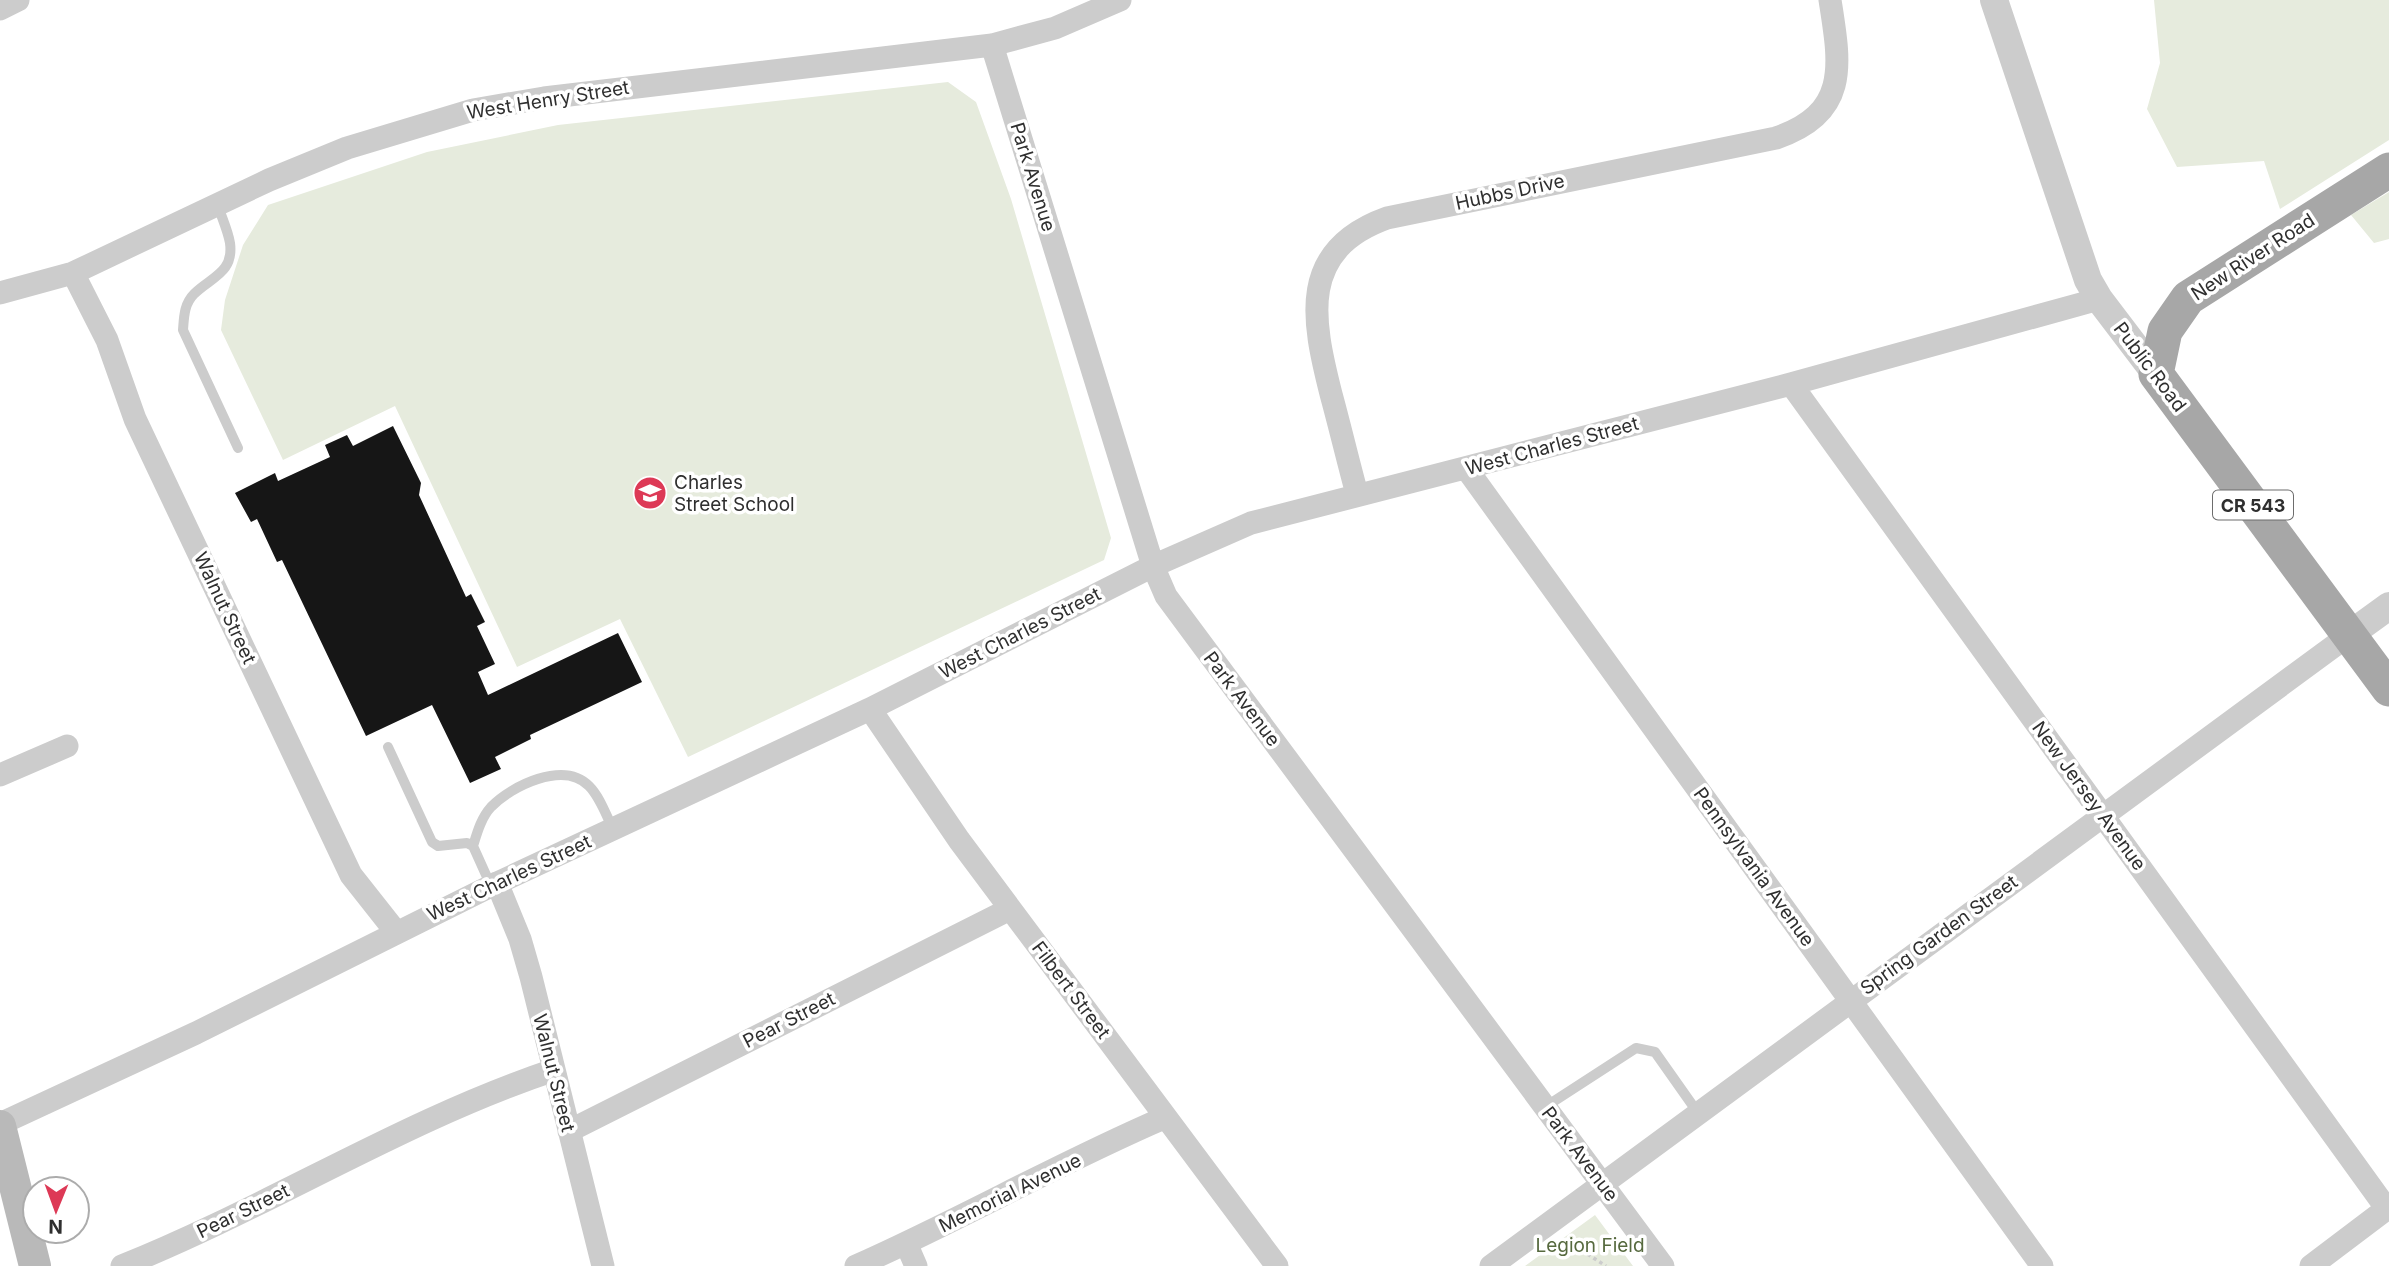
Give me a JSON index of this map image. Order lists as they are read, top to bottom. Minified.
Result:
{"streets":{"main road":["New River Road","Public Road","CR 543"],"street":["West Henry Street","Park Avenue","Hubbs Drive","West Charles Street","Walnut Street","New Jersey Avenue","Pennsylvania Avenue","Spring Garden Street","Filbert Street","Pear Street","Memorial Avenue"]},"crossings":[["West Henry Street","Park Avenue"],["West Henry Street","Walnut Street"],["Park Avenue","West Charles Street"],["Park Avenue","Spring Garden Street"],["Hubbs Drive","West Charles Street"],["New River Road","Public Road"],["Public Road","West Charles Street"],["Public Road","Spring Garden Street"],["West Charles Street","Walnut Street"],["West Charles Street","New Jersey Avenue"],["West Charles Street","Pennsylvania Avenue"],["West Charles Street","Filbert Street"],["Walnut Street","Pear Street"],["New Jersey Avenue","Spring Garden Street"],["Pennsylvania Avenue","Spring Garden Street"],["Filbert Street","Pear Street"],["Filbert Street","Memorial Avenue"]],"parks":["Legion Field"],"places":{"school or university":["Charles Street School"]},"north":"bottom"}
